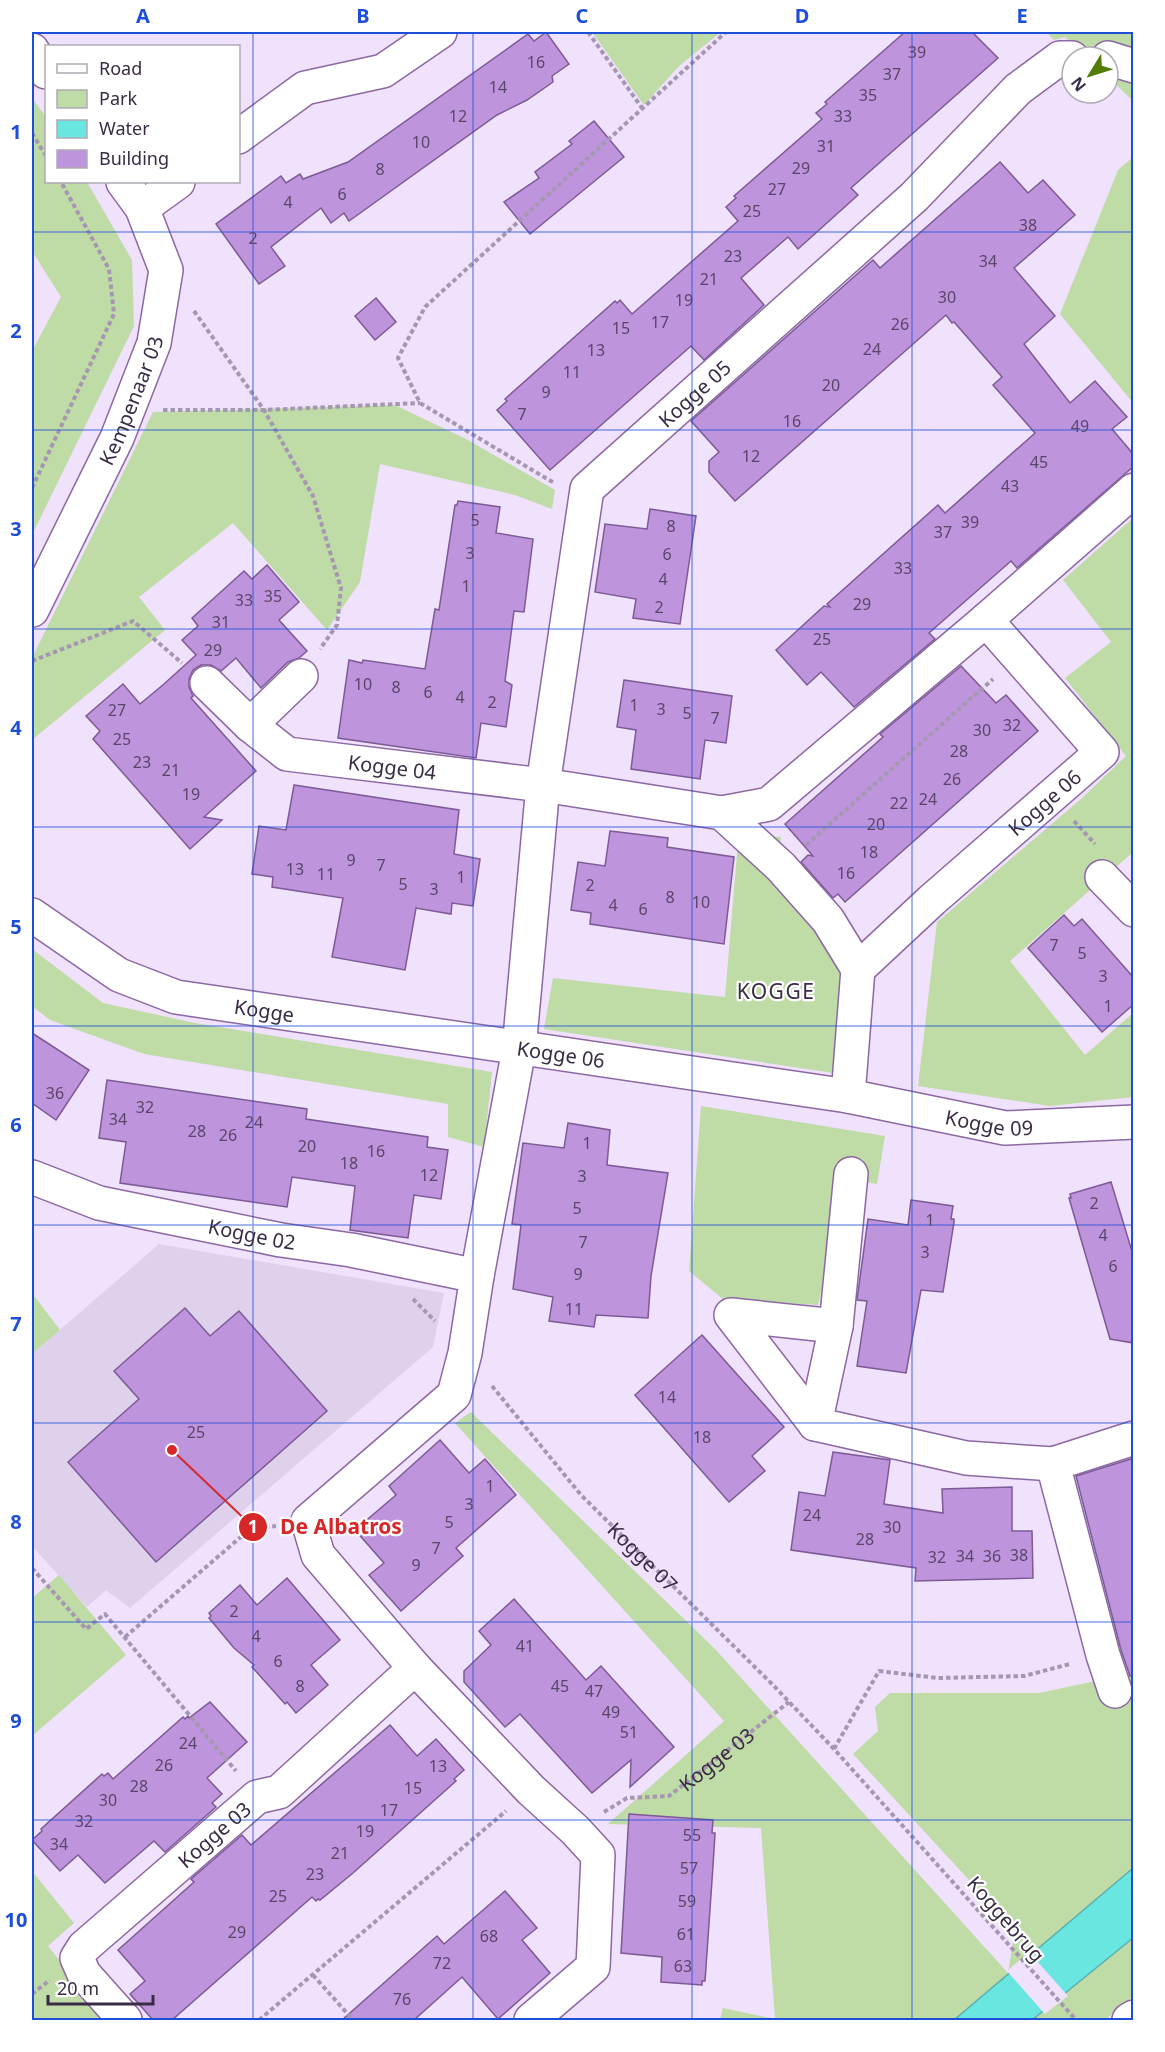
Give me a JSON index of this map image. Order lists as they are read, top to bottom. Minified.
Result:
{"streets":{"street":["Kogge 05","Kempenaar 03","Kogge 04","Kogge 06","Kogge","Kogge 09","Kogge 02","Kogge 03"],"path":["Kogge 07","Koggebrug"]},"crossings":[["Kogge 04","Kogge 06"],["Kogge 06","Kogge"],["Kogge 06","Kogge 09"],["Kogge 07","Kogge 03"],["Kogge 07","Koggebrug"]],"districts":["KOGGE"],"places":["De Albatros"],"house_numbers":["39","16","37","14","35","12","33","10","31","29","8","27","6","4","25","38","2","23","34","21","30","19","17","26","15","24","13","11","20","9","7","16","49","12","45","43","5","39","8","37","3","6","33","4","1","35","33","29","2","31","25","29","10","8","6","4","2","1","3","27","5","7","32","30","25","28","23","21","26","19","24","22","20","18","9","7","13","16","11","1","5","2","3","8","10","4","6","7","5","3","1","36","32","34","24","28","26","1","20","16","18","12","3","2","5","1","4","7","3","6","9","11","14","25","18","1","3","24","5","30","28","7","38","34","36","32","9","2","4","41","6","8","45","47","49","51","24","26","13","28","15","30","17","32","19","55","34","21","57","23","25","59","29","61","68","72","63","76"],"legend":["Road","Park","Water","Building"],"scale_bar":"20 m","north":"bottom left","grid":{"columns":["A","B","C","D","E"],"rows":["1","2","3","4","5","6","7","8","9","10"]}}
